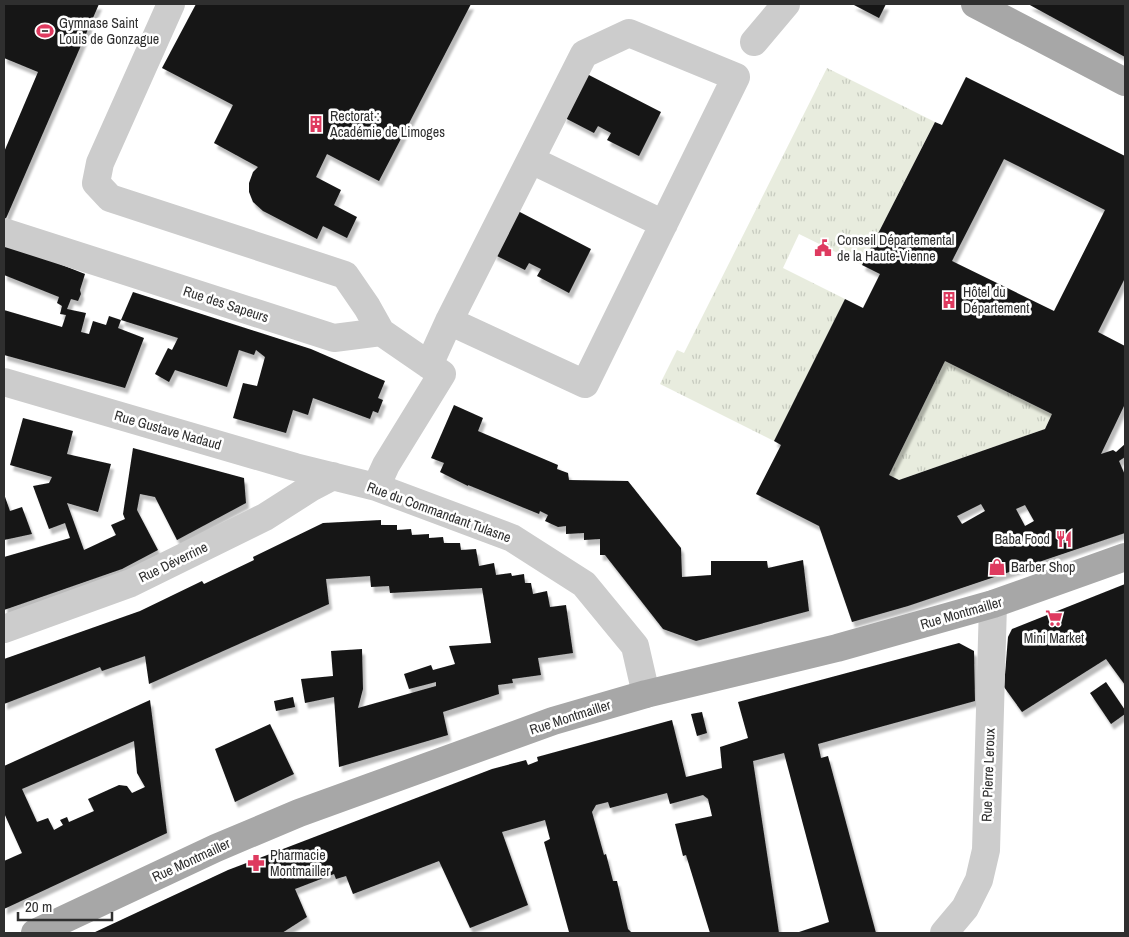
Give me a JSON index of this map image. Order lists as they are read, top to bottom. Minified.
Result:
{"streets":{"main road":["Rue Montmailler"],"street":["Rue des Sapeurs","Rue Gustave Nadaud","Rue du Commandant Tulasne","Rue Déverrine","Rue Pierre Leroux"]},"crossings":[["Rue Gustave Nadaud","Rue du Commandant Tulasne"],["Rue Gustave Nadaud","Rue Déverrine"],["Rue du Commandant Tulasne","Rue Déverrine"],["Rue du Commandant Tulasne","Rue Montmailler"],["Rue Montmailler","Rue Pierre Leroux"]],"places":{"sports":["Gymnase Saint Louis de Gonzague"],"building":["Rectorat : Académie de Limoges","Hôtel du Département"],"public building":["Conseil Départemental de la Haute-Vienne"],"restaurant":["Baba Food"],"shop":["Barber Shop"],"supermarket":["Mini Market"],"pharmacy":["Pharmacie Montmailler"]},"scale_bar":"20 m"}
